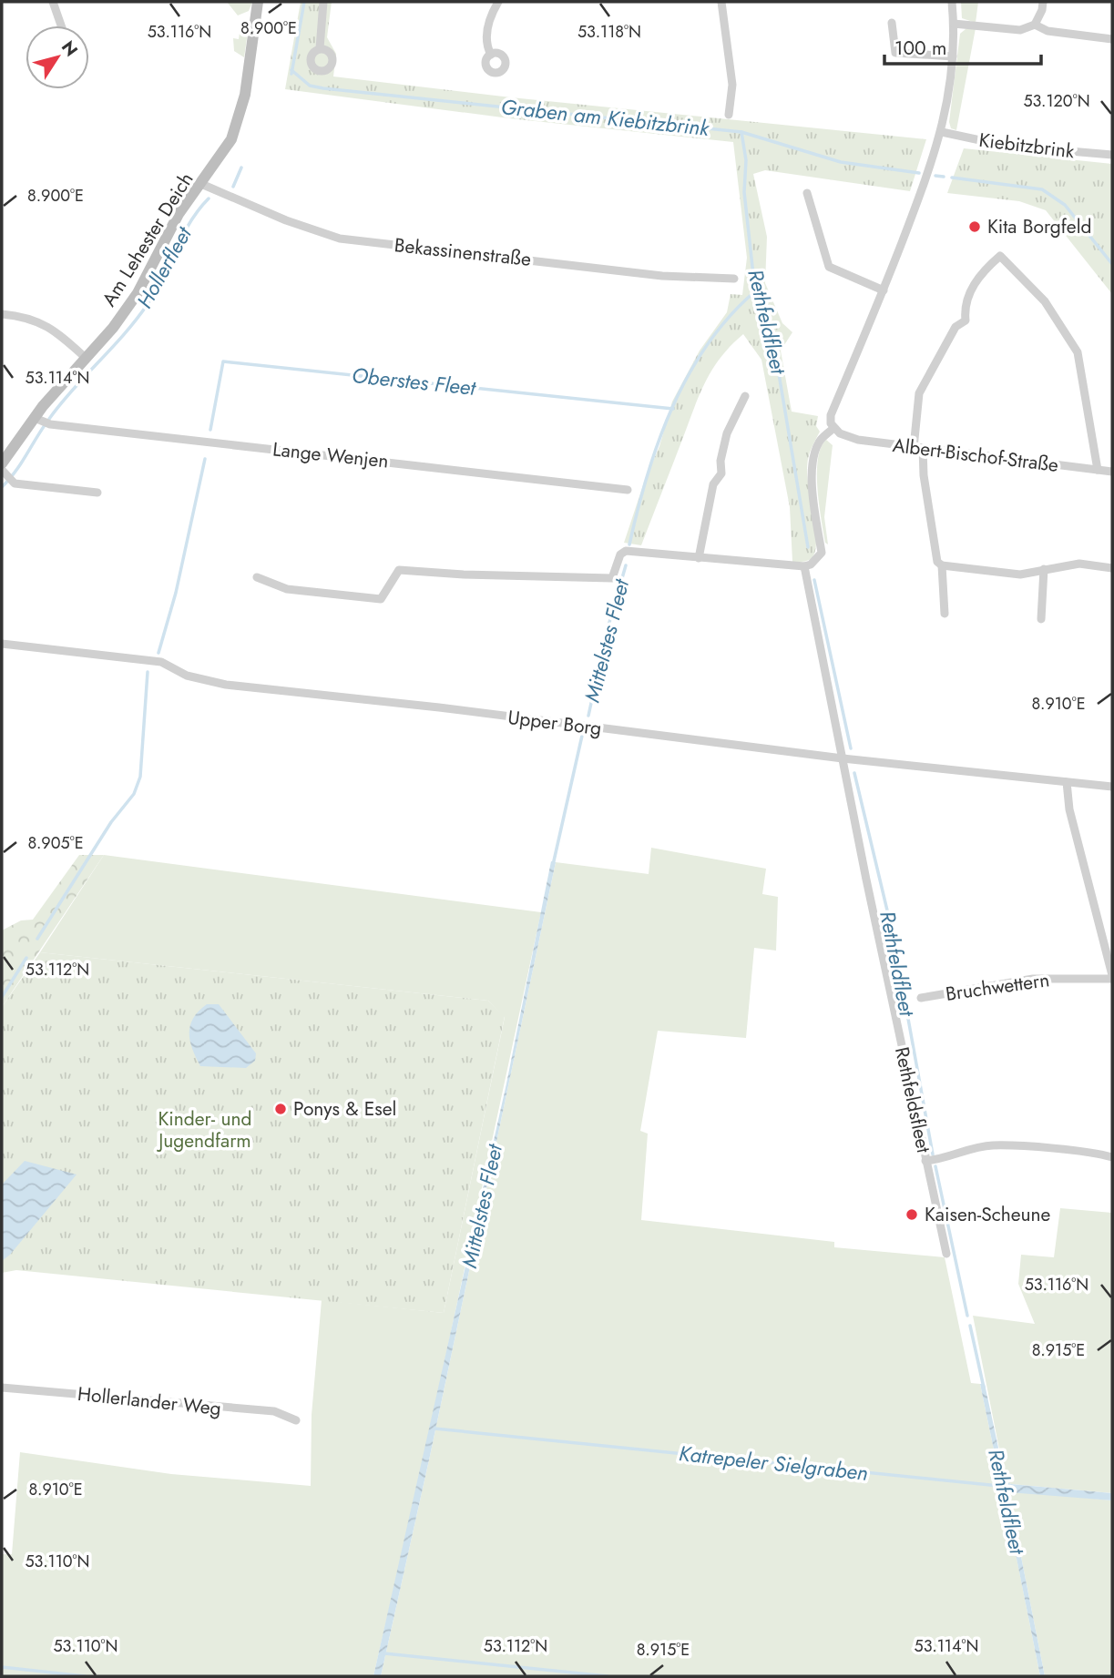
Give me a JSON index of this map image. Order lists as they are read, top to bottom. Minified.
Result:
{"streets":{"street":["Kiebitzbrink","Am Lehester Deich","Bekassinenstraße","Lange Wenjen","Albert-Bischof-Straße","Upper Borg","Bruchwettern","Rethfeldsfleet","Hollerlander Weg"]},"crossings":[["Am Lehester Deich","Bekassinenstraße"],["Am Lehester Deich","Lange Wenjen"],["Upper Borg","Rethfeldsfleet"]],"water":["Graben am Kiebitzbrink","Hollerfleet","Rethfeldfleet","Oberstes Fleet","Mittelstes Fleet","Katrepeler Sielgraben"],"parks":["Kinder- und Jugendfarm"],"places":["Kita Borgfeld","Ponys & Esel","Kaisen-Scheune"],"scale_bar":"100 m","north":"top right","coordinates":["8.900°E","53.116°N","53.118°N","53.120°N","53.114°N","8.910°E","8.905°E","53.112°N","8.915°E","53.110°N"]}
